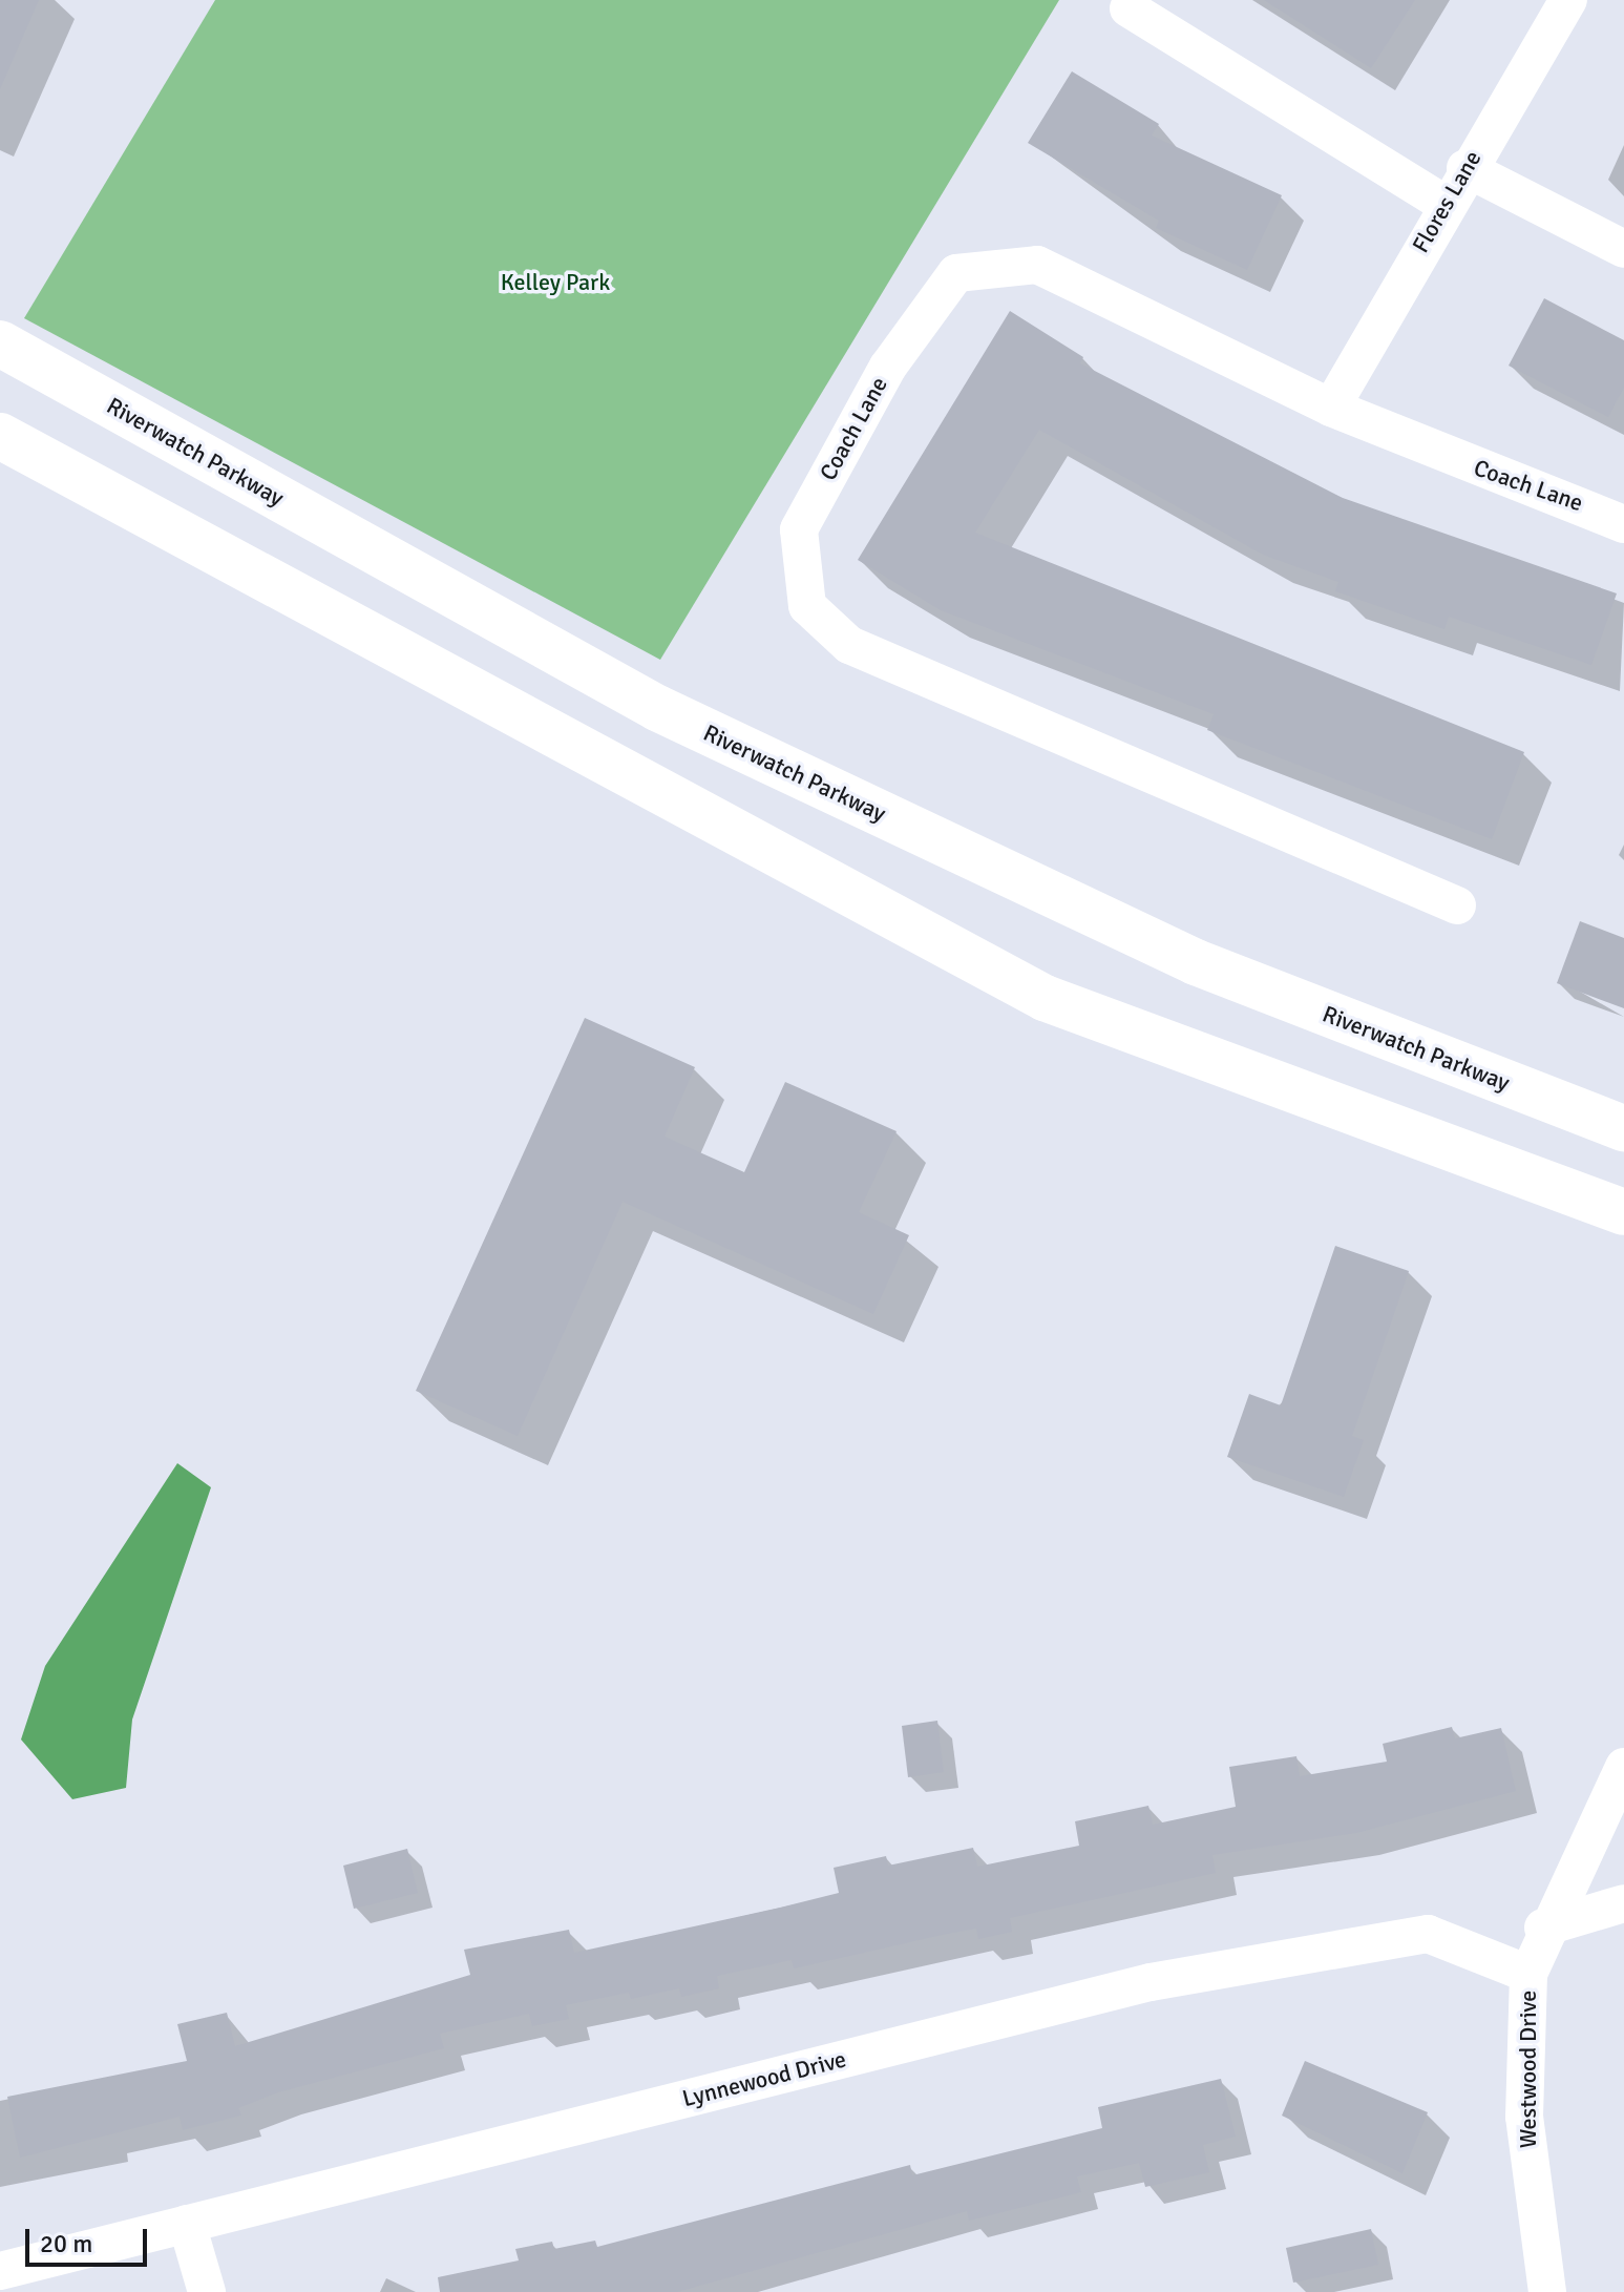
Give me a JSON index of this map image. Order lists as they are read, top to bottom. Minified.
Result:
{"streets":{"main road":["Riverwatch Parkway"],"street":["Flores Lane","Coach Lane","Westwood Drive","Lynnewood Drive"]},"crossings":[["Flores Lane","Coach Lane"],["Westwood Drive","Lynnewood Drive"]],"parks":["Kelley Park"],"scale_bar":"20 m"}
